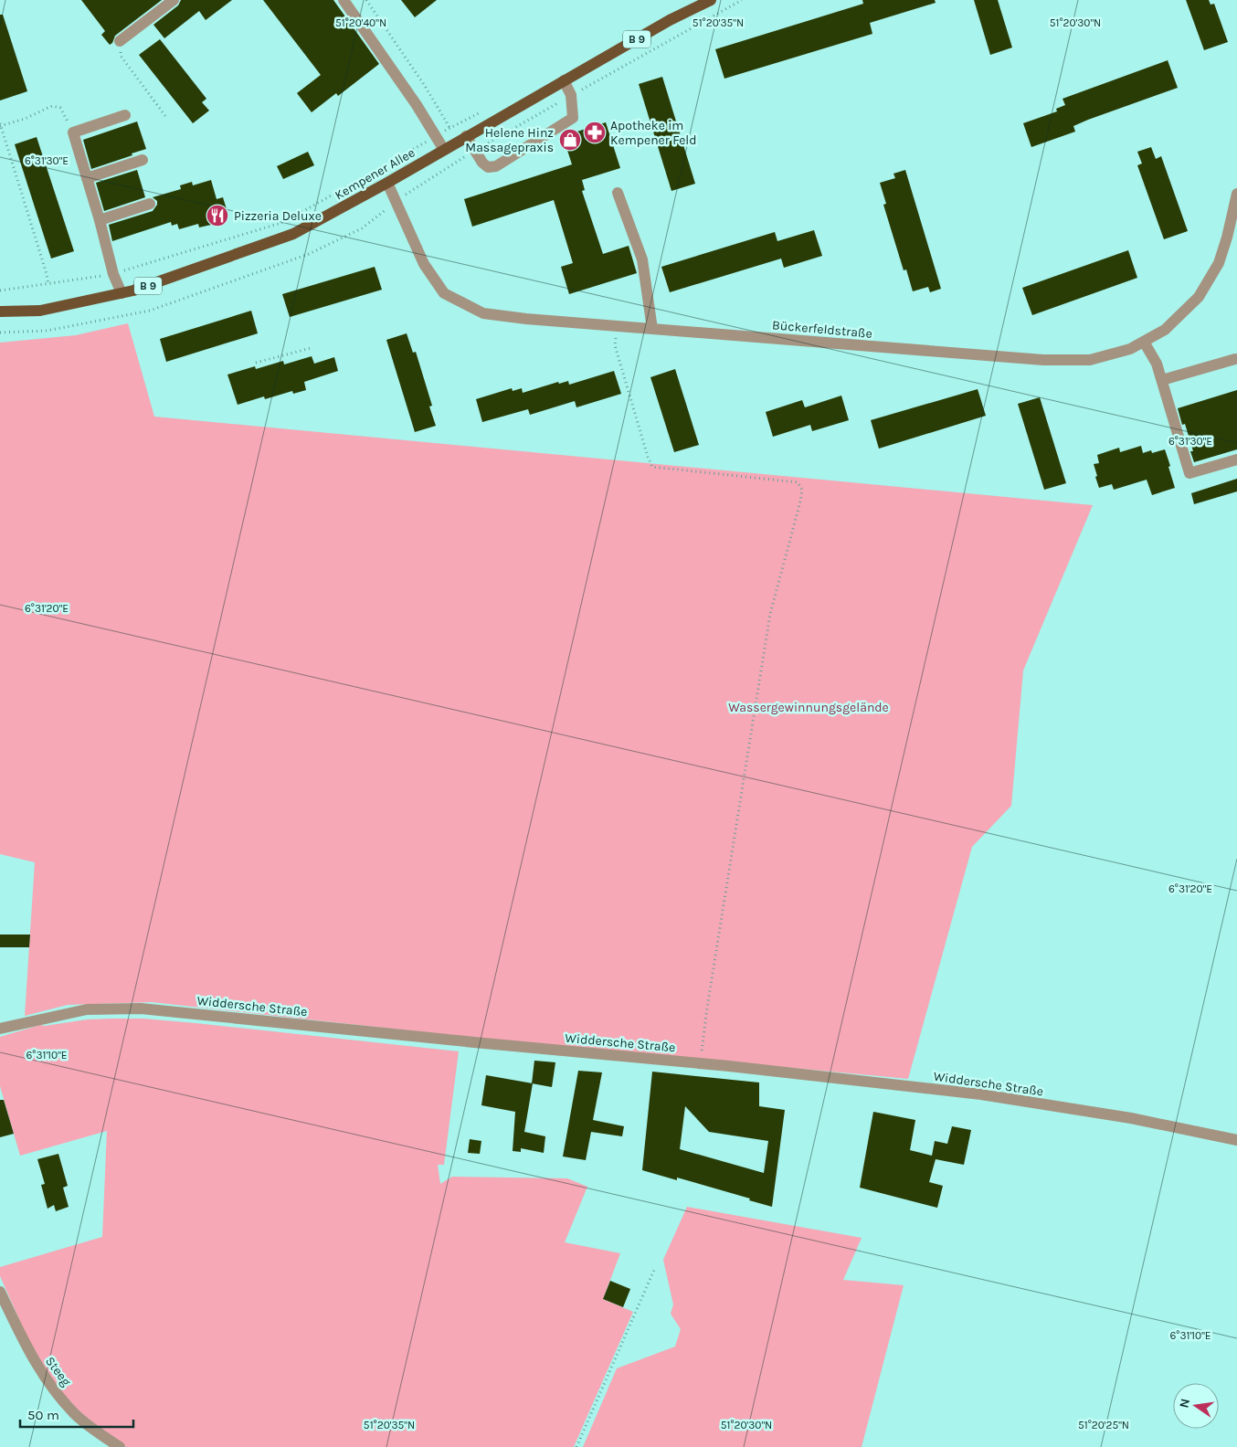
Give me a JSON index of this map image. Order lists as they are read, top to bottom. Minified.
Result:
{"streets":{"main road":["B 9","Kempener Allee"],"street":["Bückerfeldstraße","Widdersche Straße","Steeg"]},"crossings":[["Kempener Allee","Bückerfeldstraße"]],"parks":["Wassergewinnungsgelände"],"places":{"pharmacy":["Apotheke im Kempener Feld"],"shop":["Helene Hinz Massagepraxis"],"restaurant":["Pizzeria Deluxe"]},"scale_bar":"50 m","north":"left","coordinates":["51°20'40\"N","51°20'35\"N","51°20'30\"N","6°31'30\"E","6°31'20\"E","6°31'10\"E","51°20'25\"N"]}
